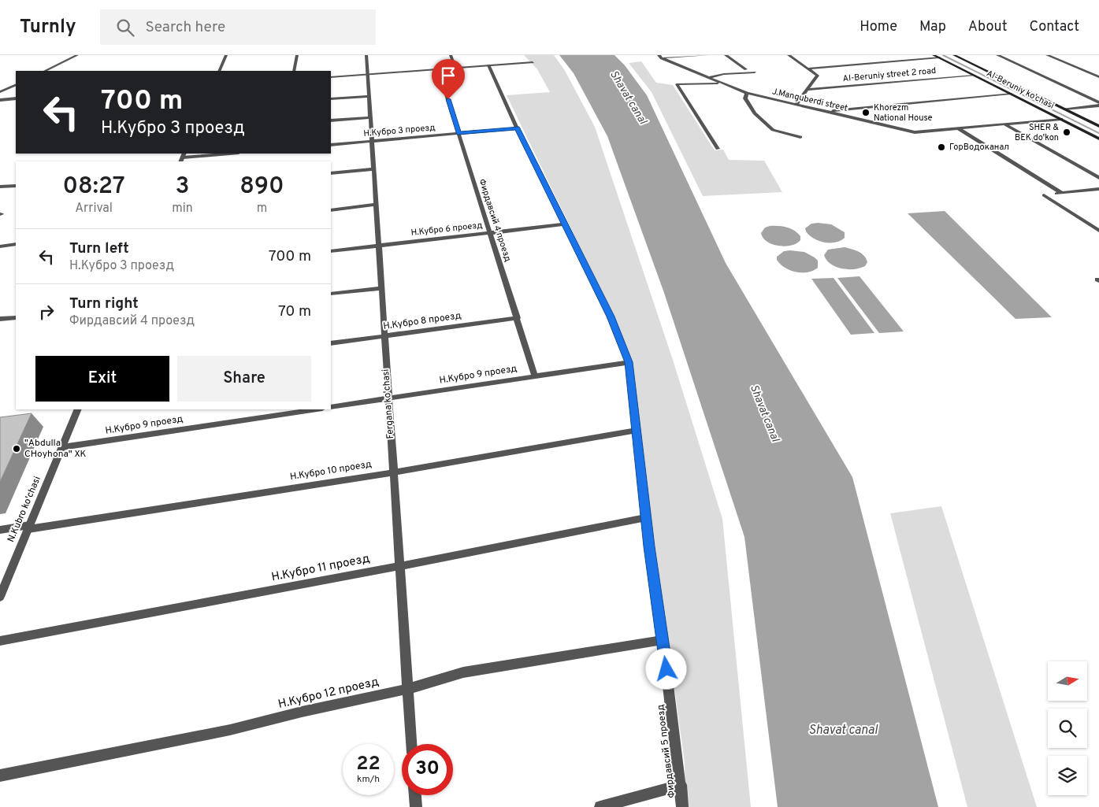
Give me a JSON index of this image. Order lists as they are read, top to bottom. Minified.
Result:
{"streets":{"main road":["Al-Beruniy ko’chasi"],"street":["Al-Beruniy street 2 road","J.Manguberdi street","Н.Кубро 3 проезд","Фирдавсий 4 проезд","Н.Кубро 6 проезд","Н.Кубро 8 проезд","Н.Кубро 9 проезд","Fergana ko'chasi","Н.Кубро 10 проезд","N.Kubro ko'chasi","Н.Кубро 11 проезд","Н.Кубро 12 проезд","Фирдавсий 5 проезд"]},"crossings":[["Al-Beruniy street 2 road","Al-Beruniy ko’chasi"],["Al-Beruniy ko’chasi","J.Manguberdi street"],["Н.Кубро 3 проезд","Фирдавсий 4 проезд"],["Н.Кубро 3 проезд","Fergana ko'chasi"],["Н.Кубро 3 проезд","Фирдавсий 5 проезд"],["Фирдавсий 4 проезд","Н.Кубро 6 проезд"],["Фирдавсий 4 проезд","Н.Кубро 8 проезд"],["Фирдавсий 4 проезд","Н.Кубро 9 проезд"],["Н.Кубро 6 проезд","Fergana ko'chasi"],["Н.Кубро 6 проезд","Фирдавсий 5 проезд"],["Н.Кубро 8 проезд","Fergana ko'chasi"],["Н.Кубро 9 проезд","Fergana ko'chasi"],["Н.Кубро 9 проезд","N.Kubro ko'chasi"],["Н.Кубро 9 проезд","Фирдавсий 5 проезд"],["Fergana ko'chasi","Н.Кубро 10 проезд"],["Fergana ko'chasi","Н.Кубро 11 проезд"],["Fergana ko'chasi","Н.Кубро 12 проезд"],["Н.Кубро 10 проезд","N.Kubro ko'chasi"],["Н.Кубро 10 проезд","Фирдавсий 5 проезд"],["Н.Кубро 11 проезд","Фирдавсий 5 проезд"],["Н.Кубро 12 проезд","Фирдавсий 5 проезд"]],"water":["Shavat canal"],"places":["Khorezm National House","SHER & BEK do'kon","ГорВодоканал","\"Abdulla CHoyhona\" XK"],"north":"right","page":{"header":"Turnly","search":"Search here","nav":["Home","Map","About","Contact"],"turn":["700 m","Н.Кубро 3 проезд"],"eta":["08:27","Arrival","3","min","890","m"],"list":[{"name":"Turn left","note":"Н.Кубро 3 проезд","value":"700 m"},{"name":"Turn right","note":"Фирдавсий 4 проезд","value":"70 m"}],"buttons":["Exit","Share"],"speed":"22 km/h","limit":"30"}}
